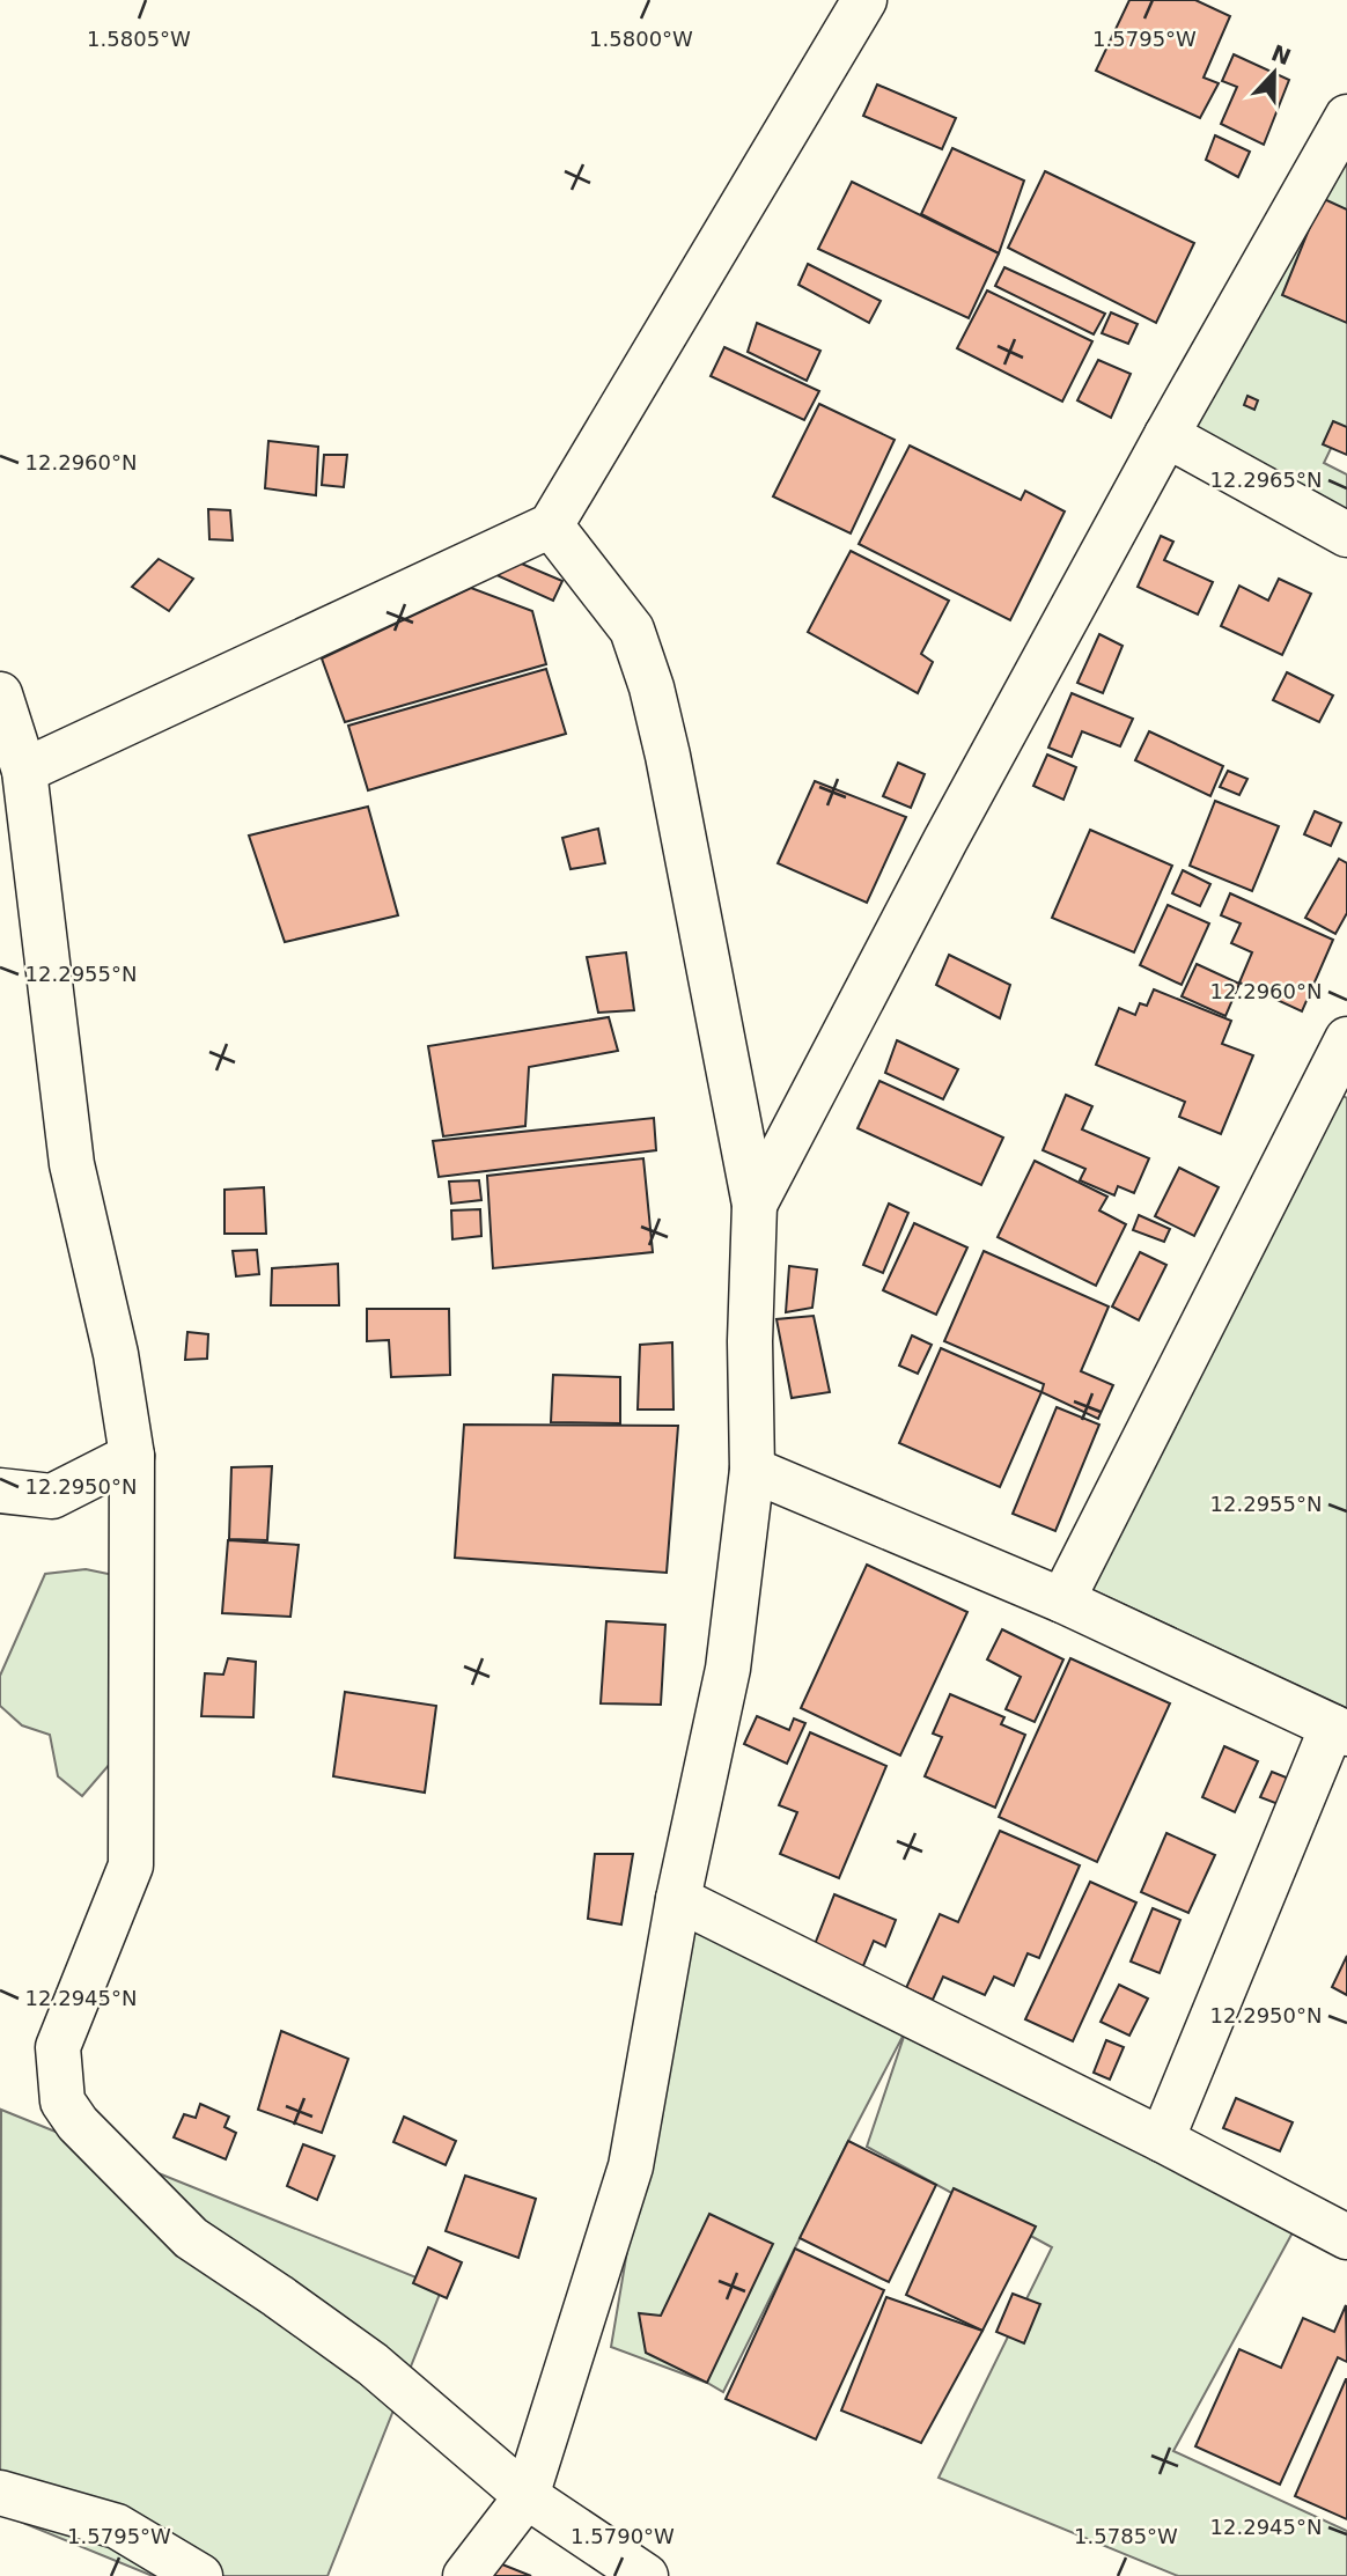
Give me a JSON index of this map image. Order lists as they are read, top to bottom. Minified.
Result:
{"north":"top","coordinates":["1.5795°W","1.5805°W","1.5800°W","12.2960°N","12.2965°N","12.2955°N","12.2950°N","12.2945°N","1.5790°W","1.5785°W"]}
